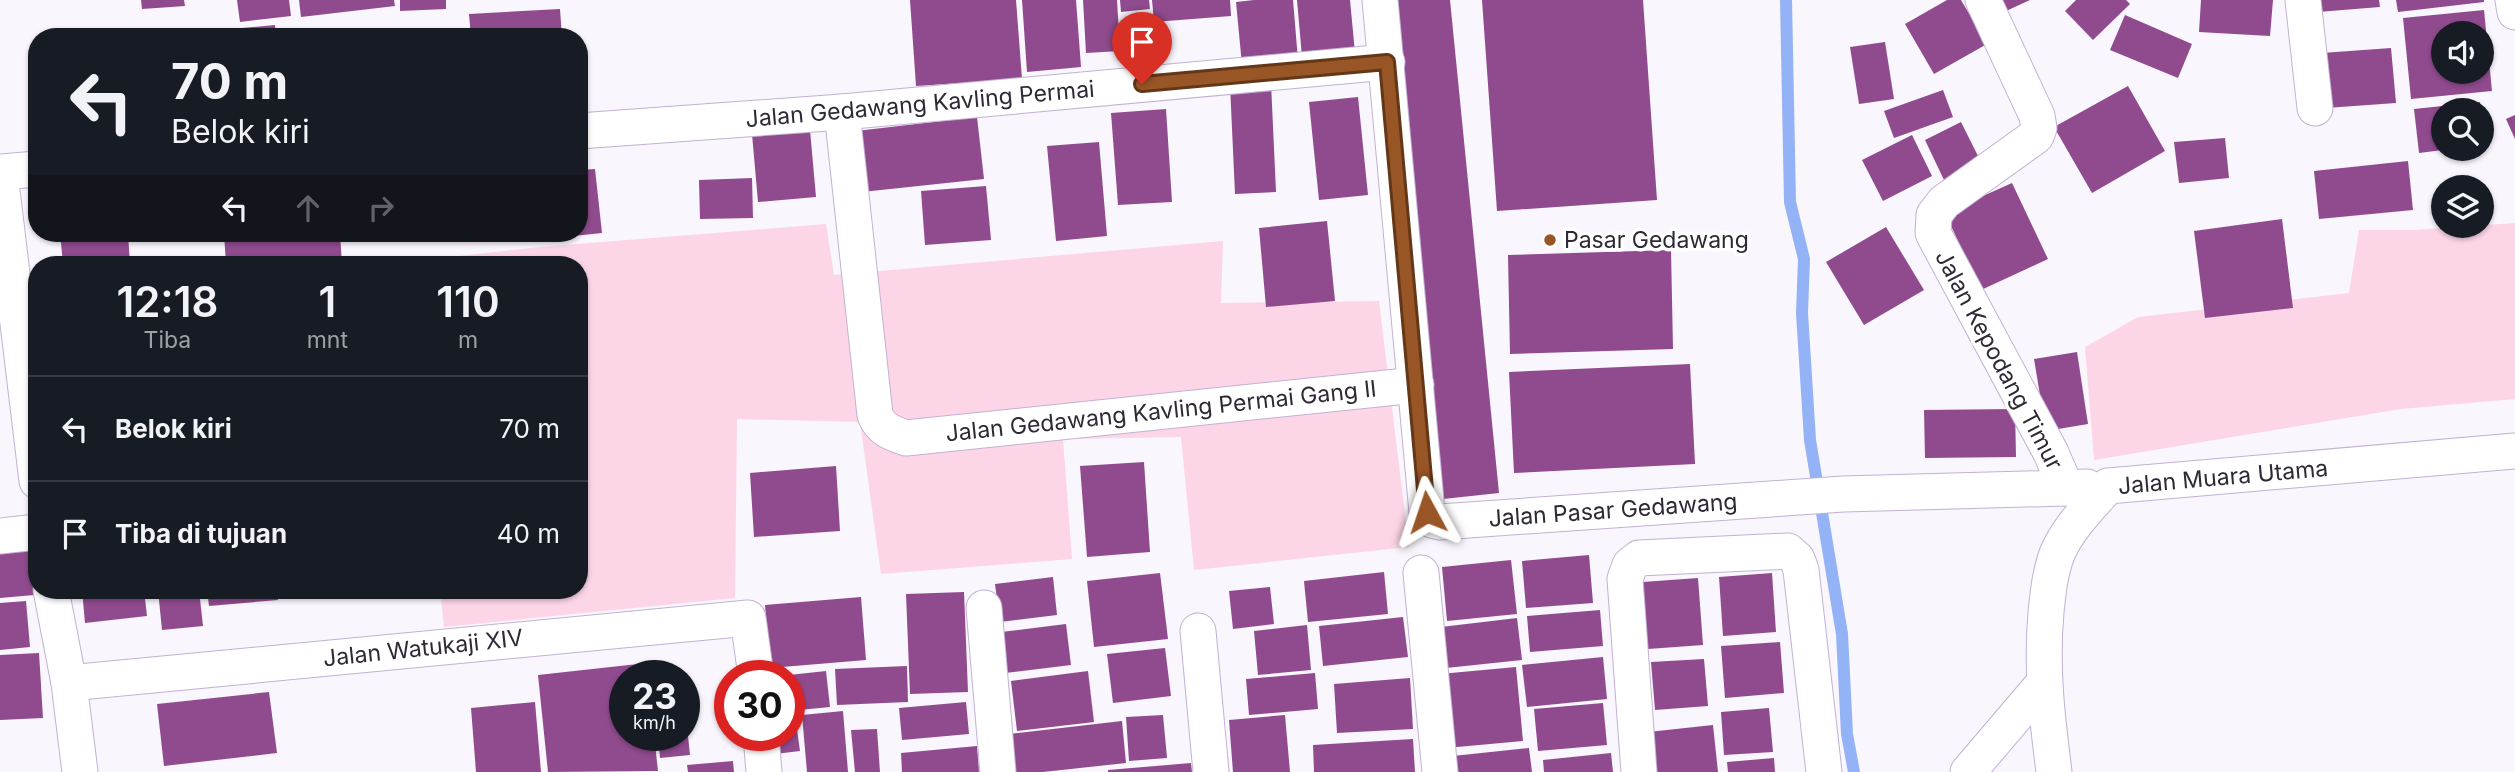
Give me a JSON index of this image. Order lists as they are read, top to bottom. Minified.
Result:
{"streets":{"street":["Jalan Gedawang Kavling Permai","Jalan Kepodang Timur","Jalan Gedawang Kavling Permai Gang II","Jalan Muara Utama","Jalan Pasar Gedawang","Jalan Watukaji XIV"]},"crossings":[["Jalan Gedawang Kavling Permai","Jalan Gedawang Kavling Permai Gang II"],["Jalan Gedawang Kavling Permai","Jalan Pasar Gedawang"],["Jalan Kepodang Timur","Jalan Muara Utama"],["Jalan Kepodang Timur","Jalan Pasar Gedawang"],["Jalan Gedawang Kavling Permai Gang II","Jalan Pasar Gedawang"]],"places":["Pasar Gedawang"],"page":{"turn":["70 m","Belok kiri"],"eta":["12:18","Tiba","1","mnt","110","m"],"list":[{"name":"Belok kiri","value":"70 m"},{"name":"Tiba di tujuan","value":"40 m"}],"speed":"23 km/h","limit":"30"}}
